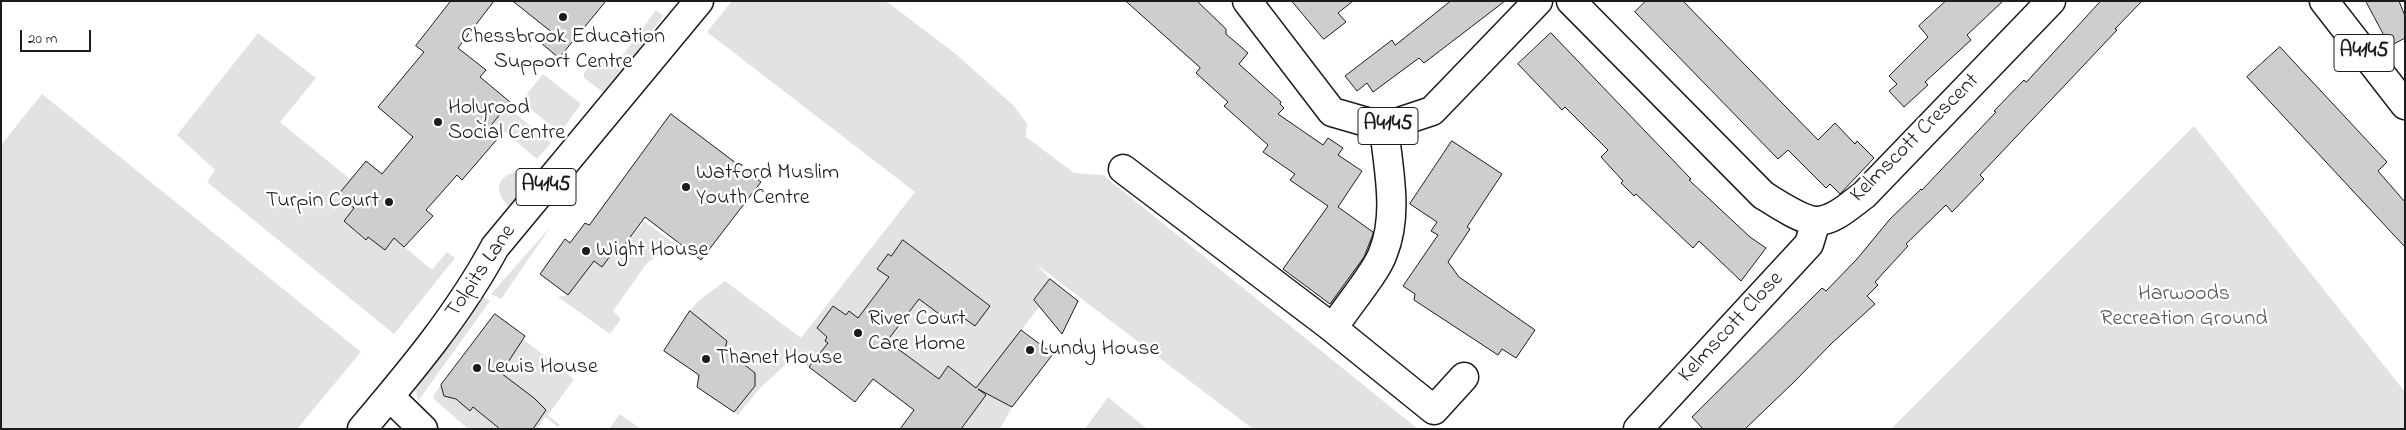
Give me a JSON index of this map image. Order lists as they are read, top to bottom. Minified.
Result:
{"streets":{"street":["A4145","Kelmscott Crescent","Tolpits Lane","Kelmscott Close"]},"crossings":[["Kelmscott Crescent","Kelmscott Close"]],"parks":["Harwoods Recreation Ground"],"places":["Chessbrook Education Support Centre","Holyrood Social Centre","Watford Muslim Youth Centre","Turpin Court","Wight House","River Court Care Home","Lundy House","Thanet House","Lewis House"],"scale_bar":"20 m"}
